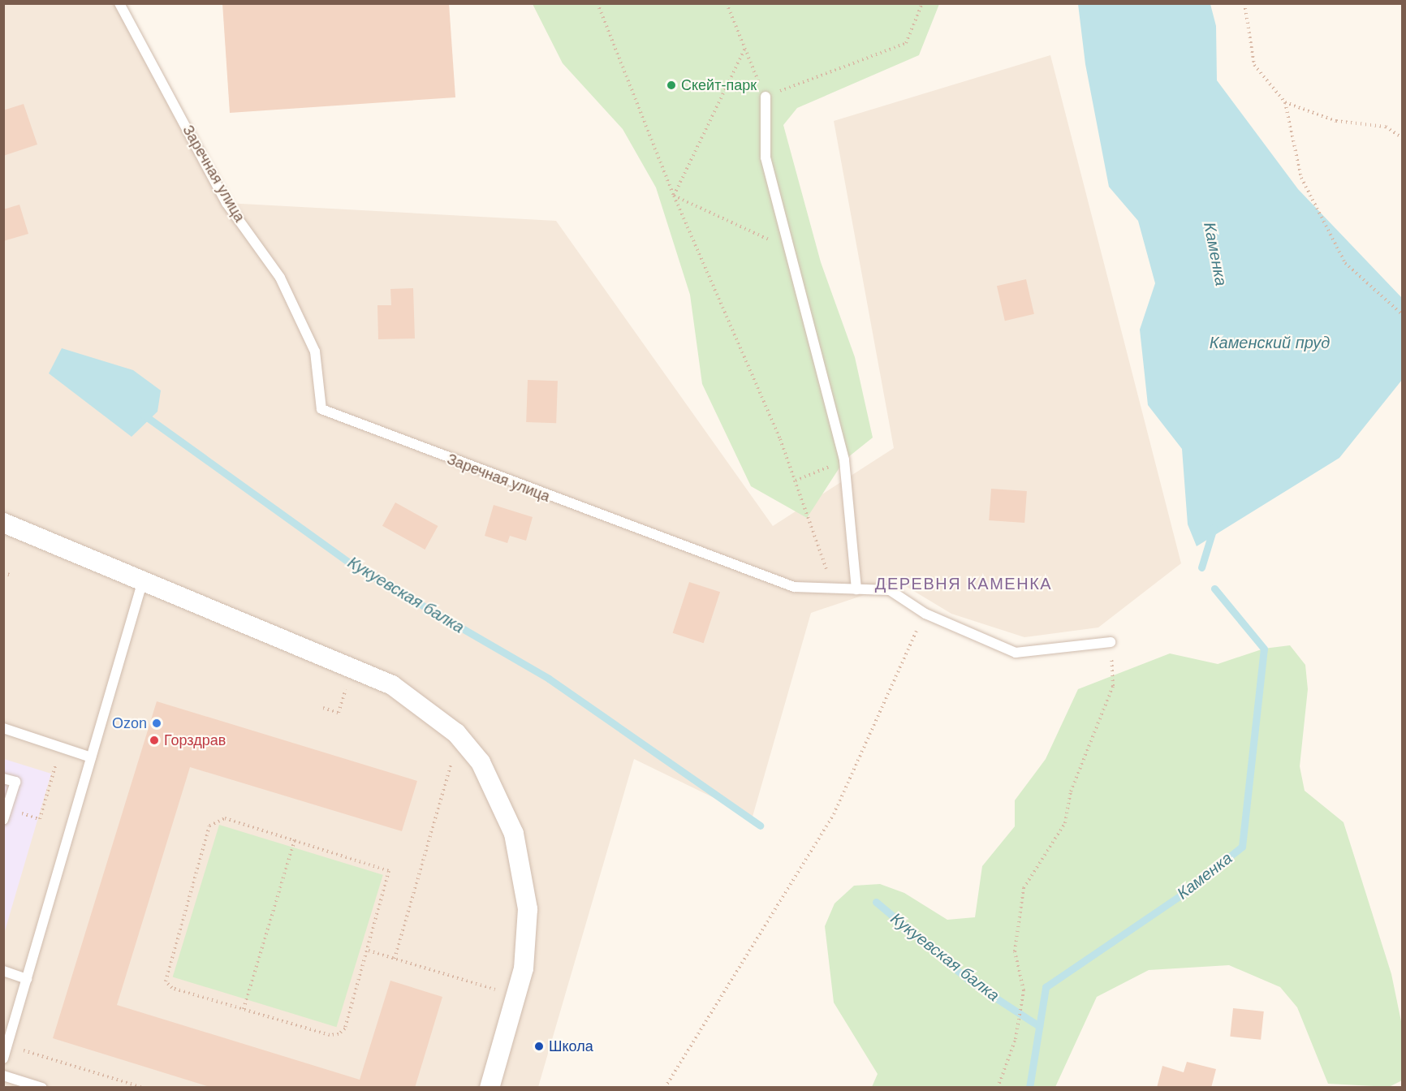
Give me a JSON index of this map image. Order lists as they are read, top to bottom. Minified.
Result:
{"streets":{"lane":["Заречная улица"]},"districts":["ДЕРЕВНЯ КАМЕНКА"],"water":["Каменка","Каменский пруд","Кукуевская балка"],"places":["Скейт-парк","Ozon","Горздрав","Школа"]}
